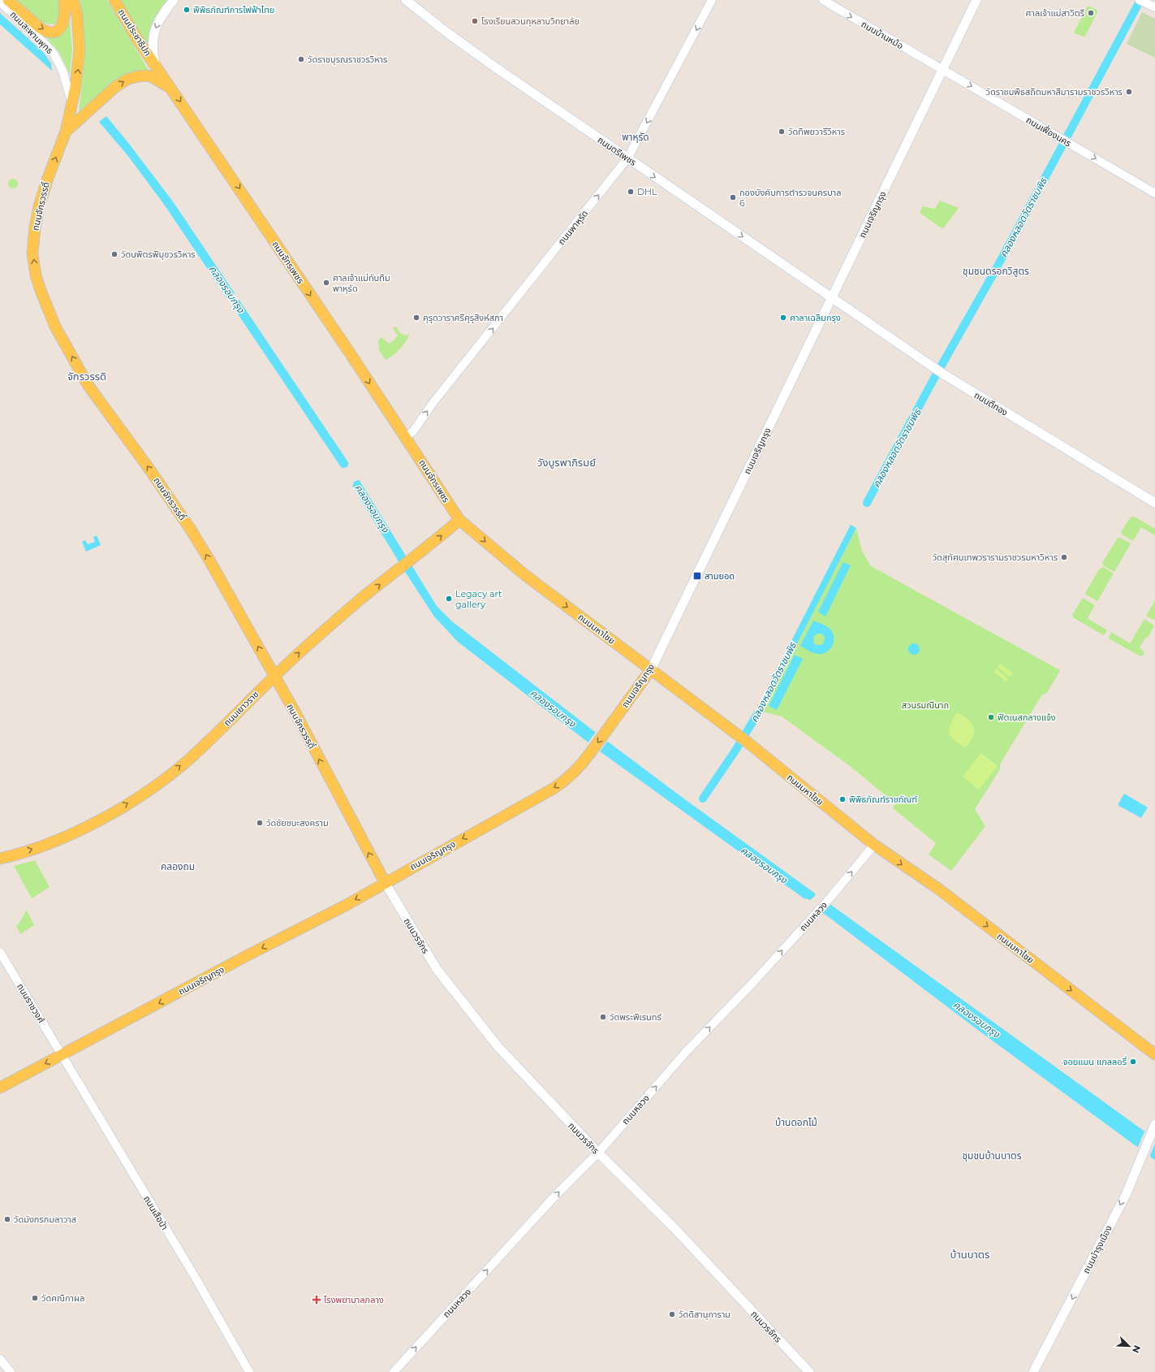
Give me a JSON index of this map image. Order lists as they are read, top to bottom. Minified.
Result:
{"streets":{"main road":["ถนนประชาธิปก","ถนนตรีเพชร","ถนนจักรวรรดิ์","ถนนเจริญกรุง","ถนนจักรเพชร","ถนนตีทอง","ถนนมหาไชย","ถนนเยาวราช","ถนนวรจักร","ถนนบำรุงเมือง"],"street":["ถนนสะพานพุทธ","ถนนบ้านหม้อ","ถนนเฟื่องนคร","ถนนพาหุรัด","ถนนหลวง","ถนนราชวงศ์","ถนนเสือป่า"]},"crossings":[["ถนนสะพานพุทธ","ถนนจักรวรรดิ์"],["ถนนประชาธิปก","ถนนจักรเพชร"],["ถนนบ้านหม้อ","ถนนเฟื่องนคร"],["ถนนบ้านหม้อ","ถนนเจริญกรุง"],["ถนนเฟื่องนคร","ถนนเจริญกรุง"],["ถนนตรีเพชร","ถนนเจริญกรุง"],["ถนนตรีเพชร","ถนนพาหุรัด"],["ถนนตรีเพชร","ถนนตีทอง"],["ถนนจักรวรรดิ์","ถนนเจริญกรุง"],["ถนนจักรวรรดิ์","ถนนเยาวราช"],["ถนนจักรวรรดิ์","ถนนวรจักร"],["ถนนเจริญกรุง","ถนนตีทอง"],["ถนนเจริญกรุง","ถนนมหาไชย"],["ถนนเจริญกรุง","ถนนวรจักร"],["ถนนเจริญกรุง","ถนนราชวงศ์"],["ถนนเจริญกรุง","ถนนเสือป่า"],["ถนนพาหุรัด","ถนนจักรเพชร"],["ถนนจักรเพชร","ถนนมหาไชย"],["ถนนจักรเพชร","ถนนเยาวราช"],["ถนนมหาไชย","ถนนเยาวราช"],["ถนนมหาไชย","ถนนหลวง"],["ถนนหลวง","ถนนวรจักร"],["ถนนราชวงศ์","ถนนเสือป่า"]],"one_way":["ถนนบ้านหม้อ","ถนนเฟื่องนคร","ถนนตรีเพชร","ถนนจักรวรรดิ์","ถนนเจริญกรุง","ถนนจักรเพชร","ถนนมหาไชย","ถนนเยาวราช","ถนนหลวง","ถนนบำรุงเมือง"],"districts":["พาหุรัด","ชุมชนตรอกวิสูตร","จักรวรรดิ","วังบูรพาภิรมย์","คลองถม","บ้านดอกไม้","ชุมชนบ้านบาตร","บ้านบาตร"],"water":["คลองหลอดวัดราชบพิธ","คลองรอบกรุง"],"parks":["สวนรมณีนาถ"],"places":{"other":["พิพิธภัณฑ์การไฟฟ้าไทย","ศาลเจ้าแม่สาวิตรี","โรงเรียนสวนกุหลาบวิทยาลัย","วัดราชบุรณราชวรวิหาร","วัดราชบพิธสถิตมหาสีมารามราชวรวิหาร","วัดทิพยวารีวิหาร","DHL","กองบังคับการตำรวจนครบาล 6","วัดบพิตรพิมุขวรวิหาร","ศาลเจ้าแม่ทับทิม พาหุรัด","คุรุดวาราศรีคุรุสิงห์สภา","ศาลาเฉลิมกรุง","วัดสุทัศนเทพวรารามราชวรมหาวิหาร","Legacy art gallery","ฟิตเนสกลางแจ้ง","พิพิธภัณฑ์ราชทัณฑ์","วัดชัยชนะสงคราม","วัดพระพิเรนทร์","จอยแมน แกลลอรี่","วัดมังกรกมลาวาส","วัดคณิกาผล","วัดดิสานุการาม"],"transit":["สามยอด"],"health":["โรงพยาบาลกลาง"]},"north":"bottom right"}
